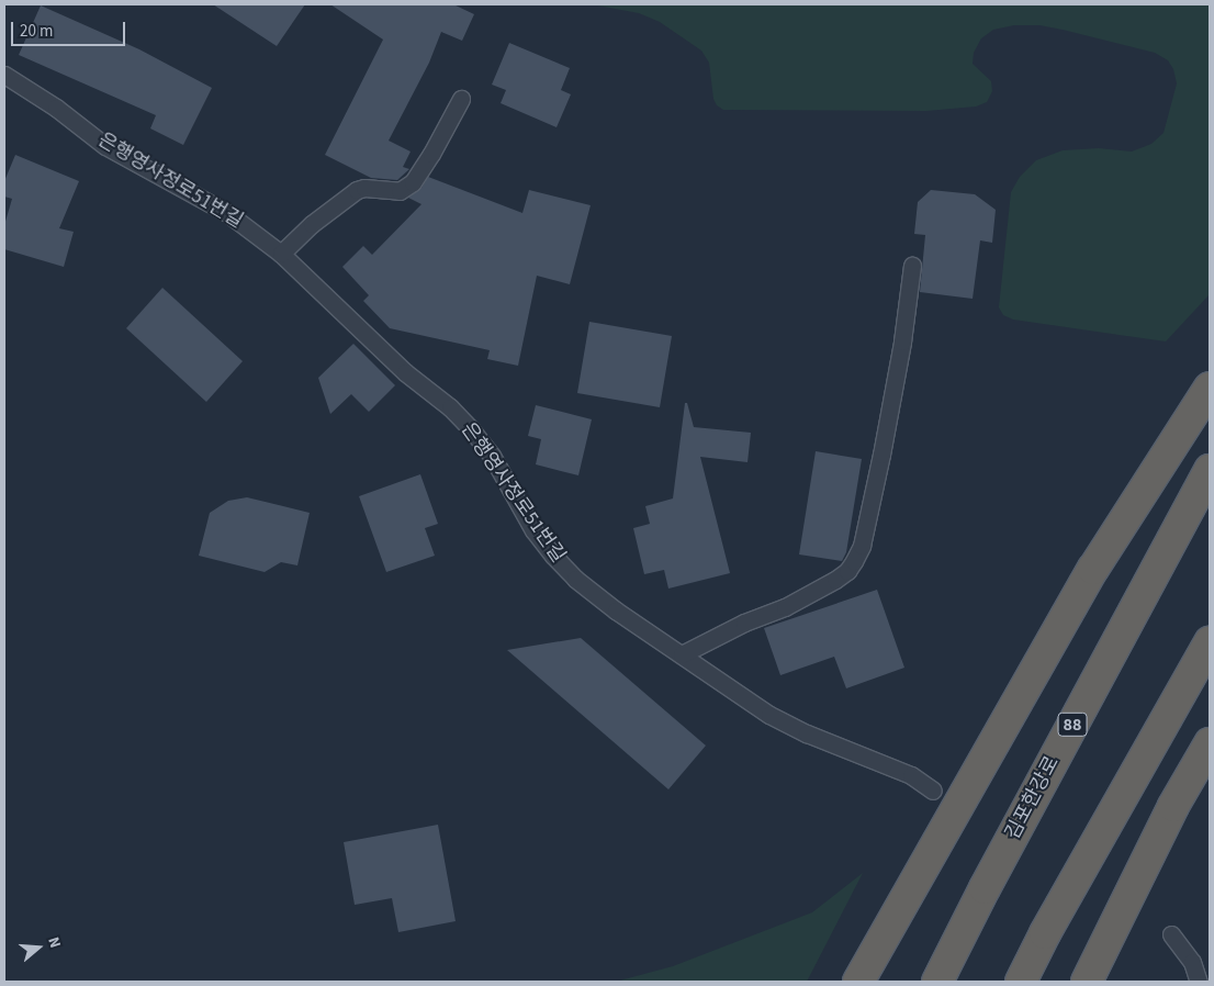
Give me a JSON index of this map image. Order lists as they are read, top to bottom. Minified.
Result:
{"streets":{"highway":["88","김포한강로"],"lane":["은행영사정로51번길"]},"scale_bar":"20 m","north":"right"}
